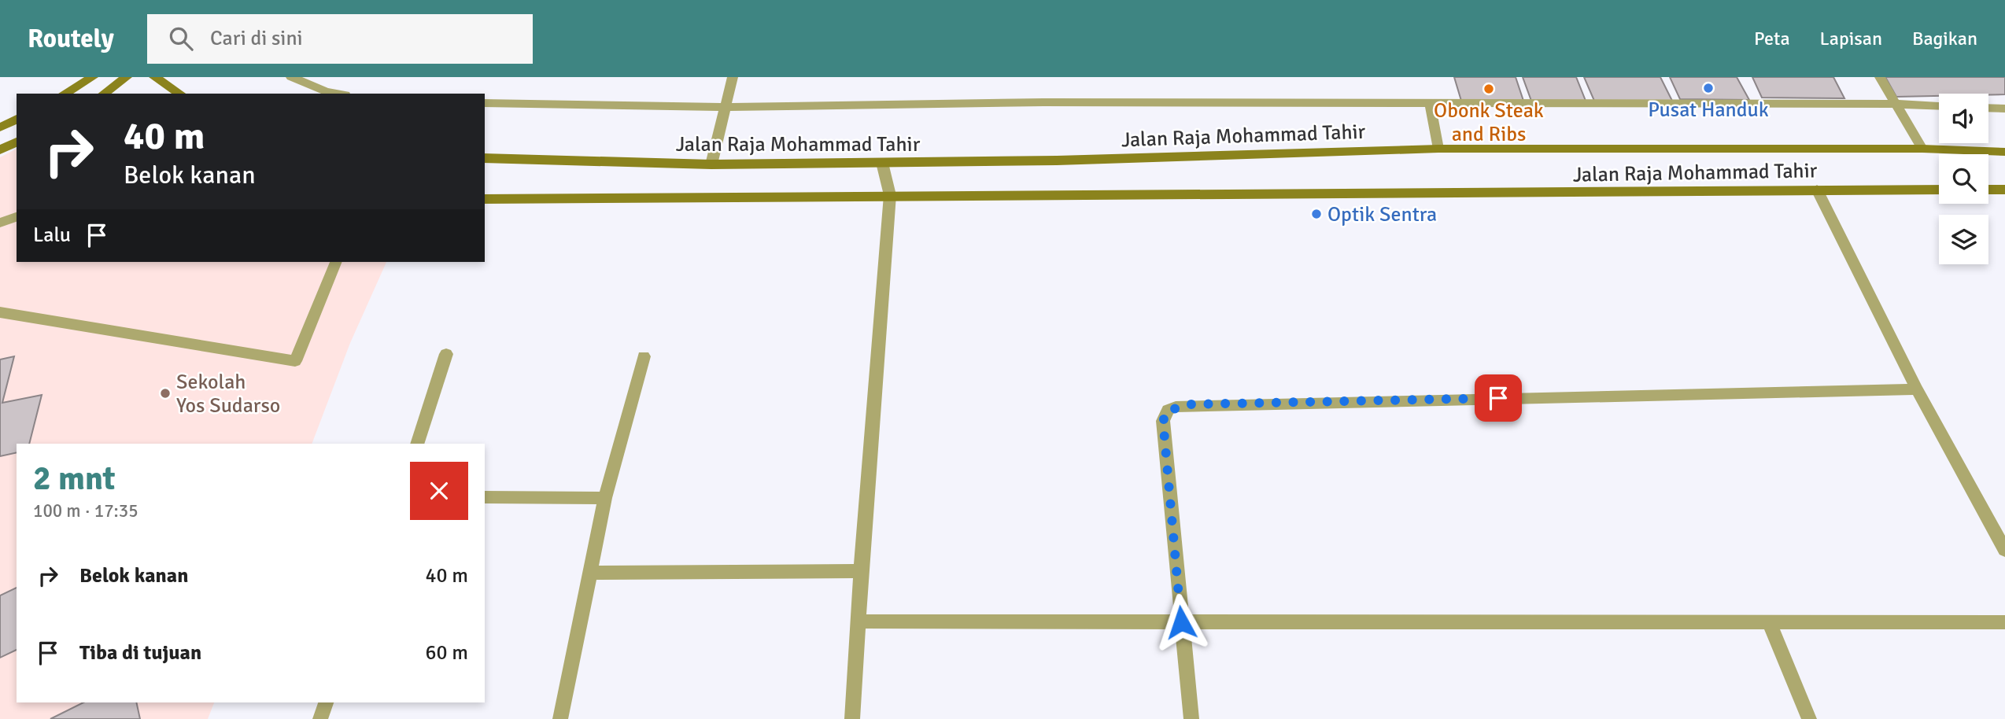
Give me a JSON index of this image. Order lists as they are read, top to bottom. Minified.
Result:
{"streets":{"main road":["Jalan Raja Mohammad Tahir"]},"places":["Pusat Handuk","Obonk Steak and Ribs","Optik Sentra","Sekolah Yos Sudarso"],"page":{"header":"Routely","search":"Cari di sini","nav":["Peta","Lapisan","Bagikan"],"turn":["40 m","Belok kanan"],"then":"Lalu","heading":["2 mnt","100 m · 17:35"],"list":[{"name":"Belok kanan","value":"40 m"},{"name":"Tiba di tujuan","value":"60 m"}]}}
